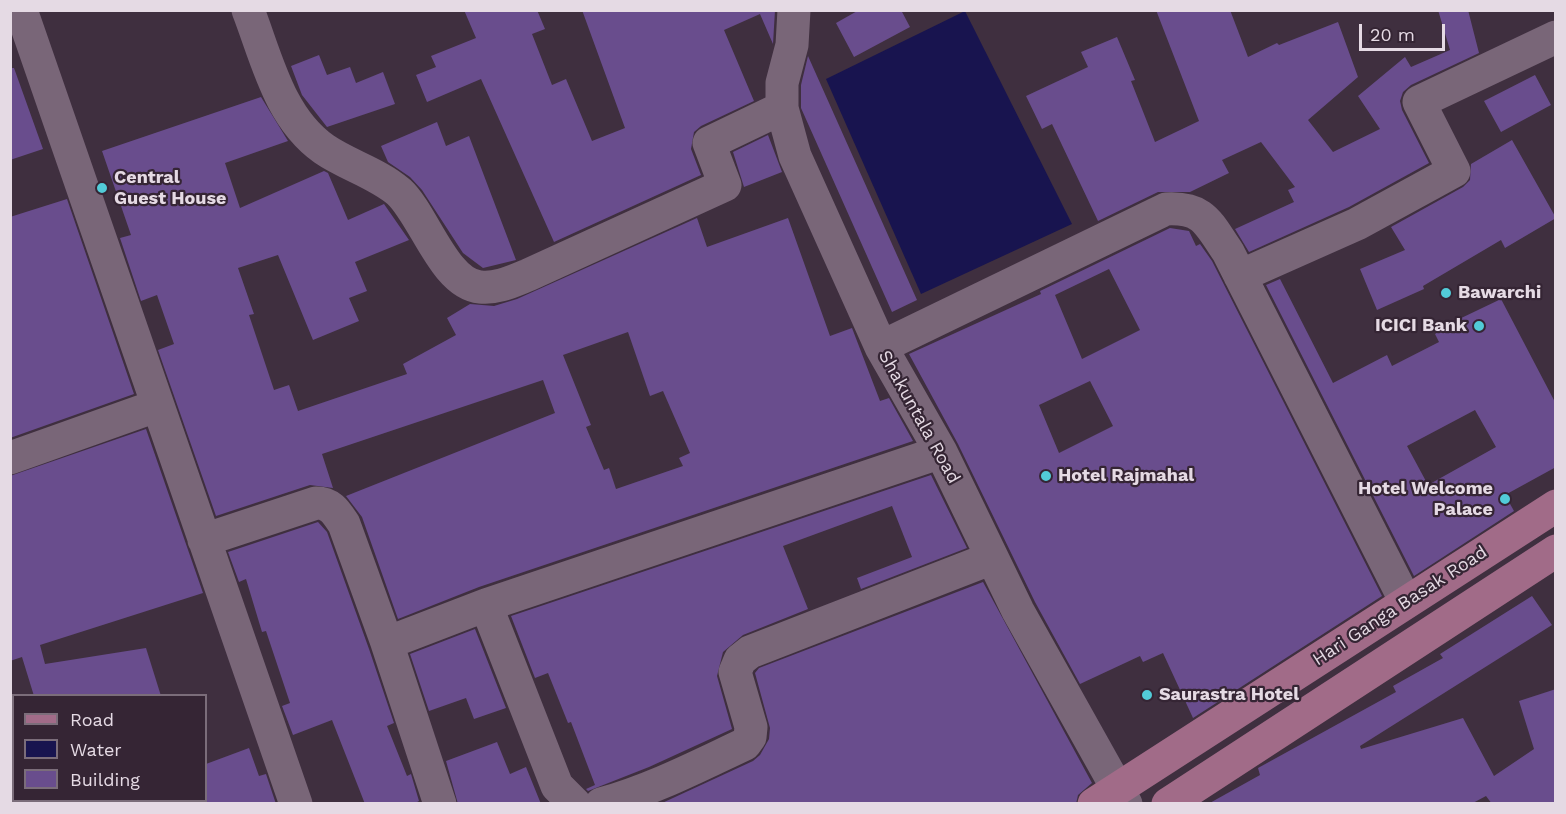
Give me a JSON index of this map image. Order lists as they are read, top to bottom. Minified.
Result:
{"streets":{"main road":["Hari Ganga Basak Road"],"street":["Shakuntala Road"]},"crossings":[["Shakuntala Road","Hari Ganga Basak Road"]],"places":["Central Guest House","Bawarchi","ICICI Bank","Hotel Rajmahal","Hotel Welcome Palace","Saurastra Hotel"],"legend":["Road","Water","Building"],"scale_bar":"20 m"}
